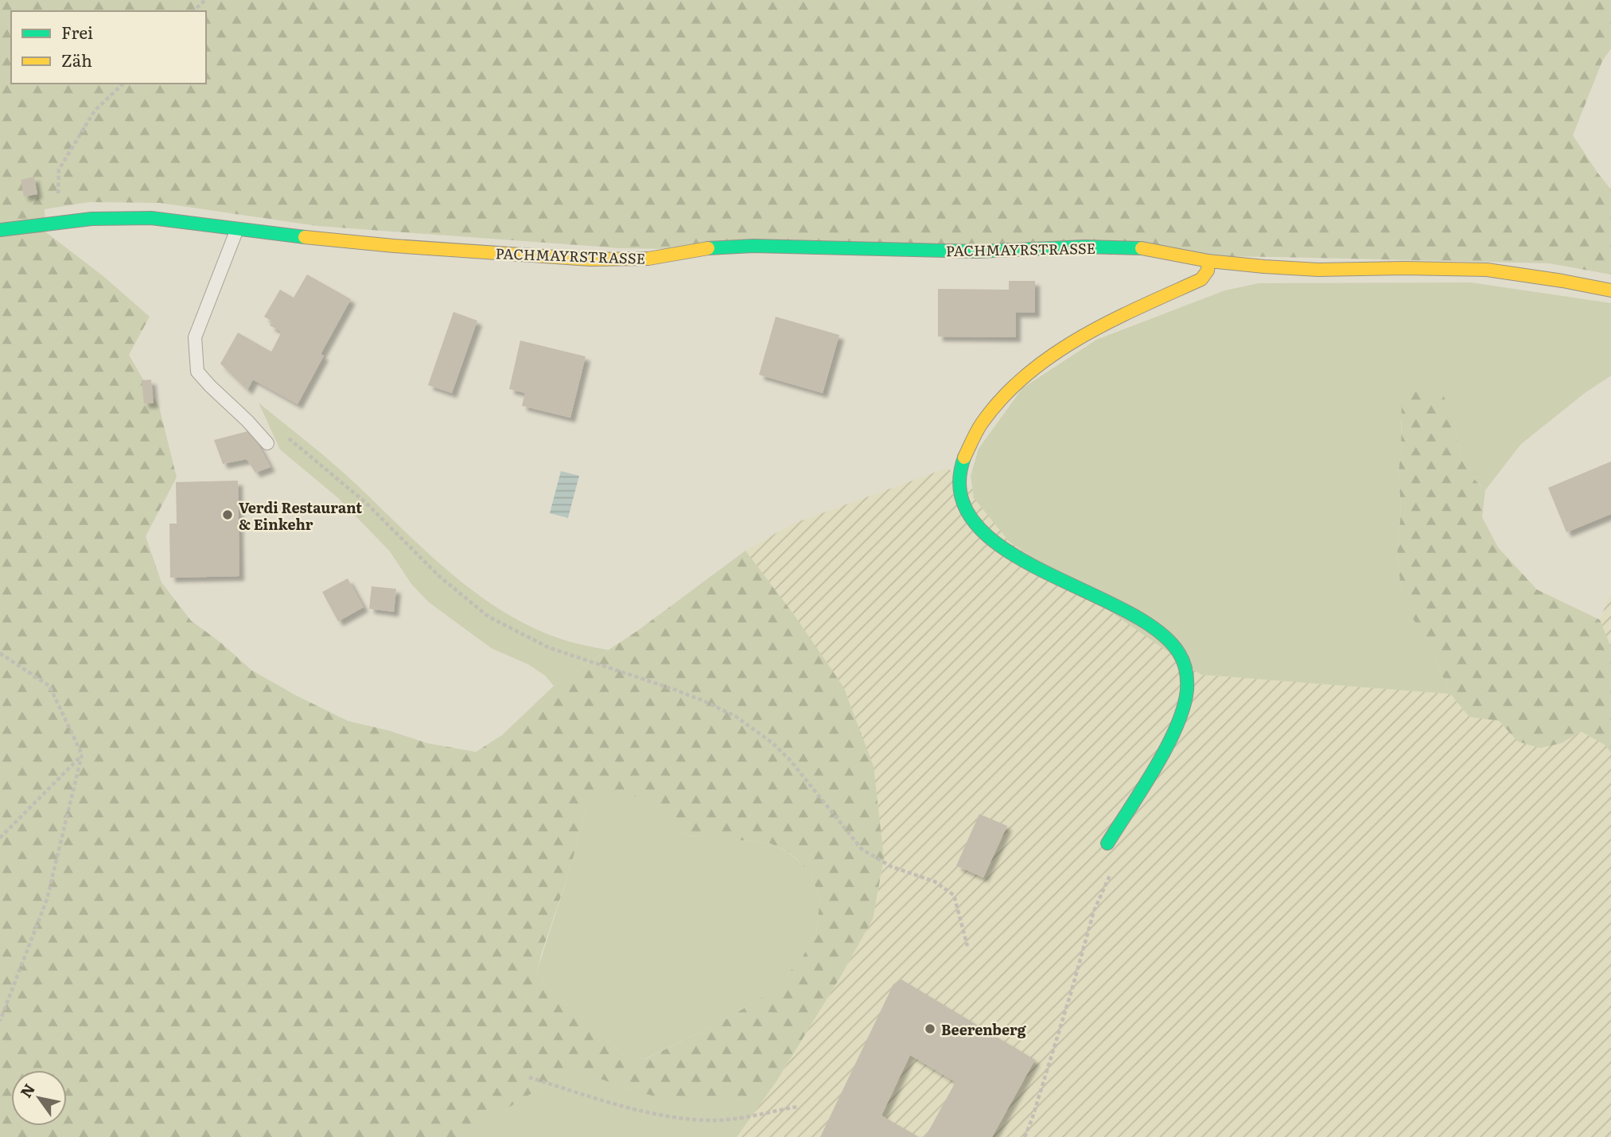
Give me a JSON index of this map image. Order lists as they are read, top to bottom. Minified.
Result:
{"streets":{"street":["PACHMAYRSTRASSE"]},"places":["Verdi Restaurant & Einkehr","Beerenberg"],"legend":["Frei","Zäh"],"north":"top left"}
